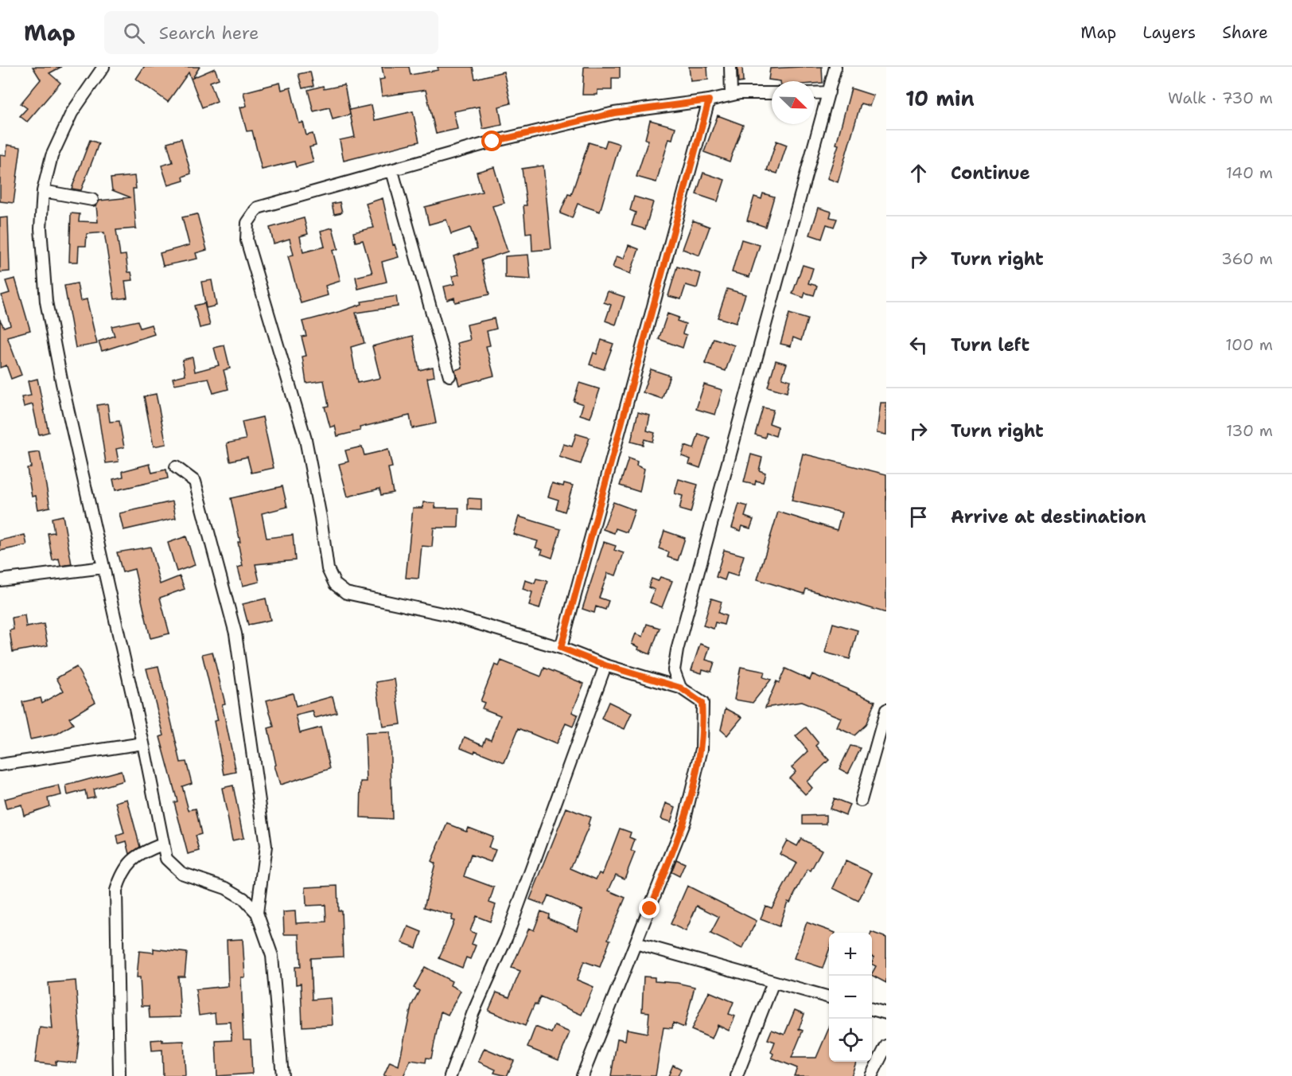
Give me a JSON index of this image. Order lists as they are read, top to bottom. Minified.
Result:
{"north":"bottom right","page":{"header":"Map","search":"Search here","nav":["Map","Layers","Share"],"heading":["10 min","Walk · 730 m"],"list":[["Continue","140 m"],["Turn right","360 m"],["Turn left","100 m"],["Turn right","130 m"],"Arrive at destination"],"map_buttons":["+","−"]}}
